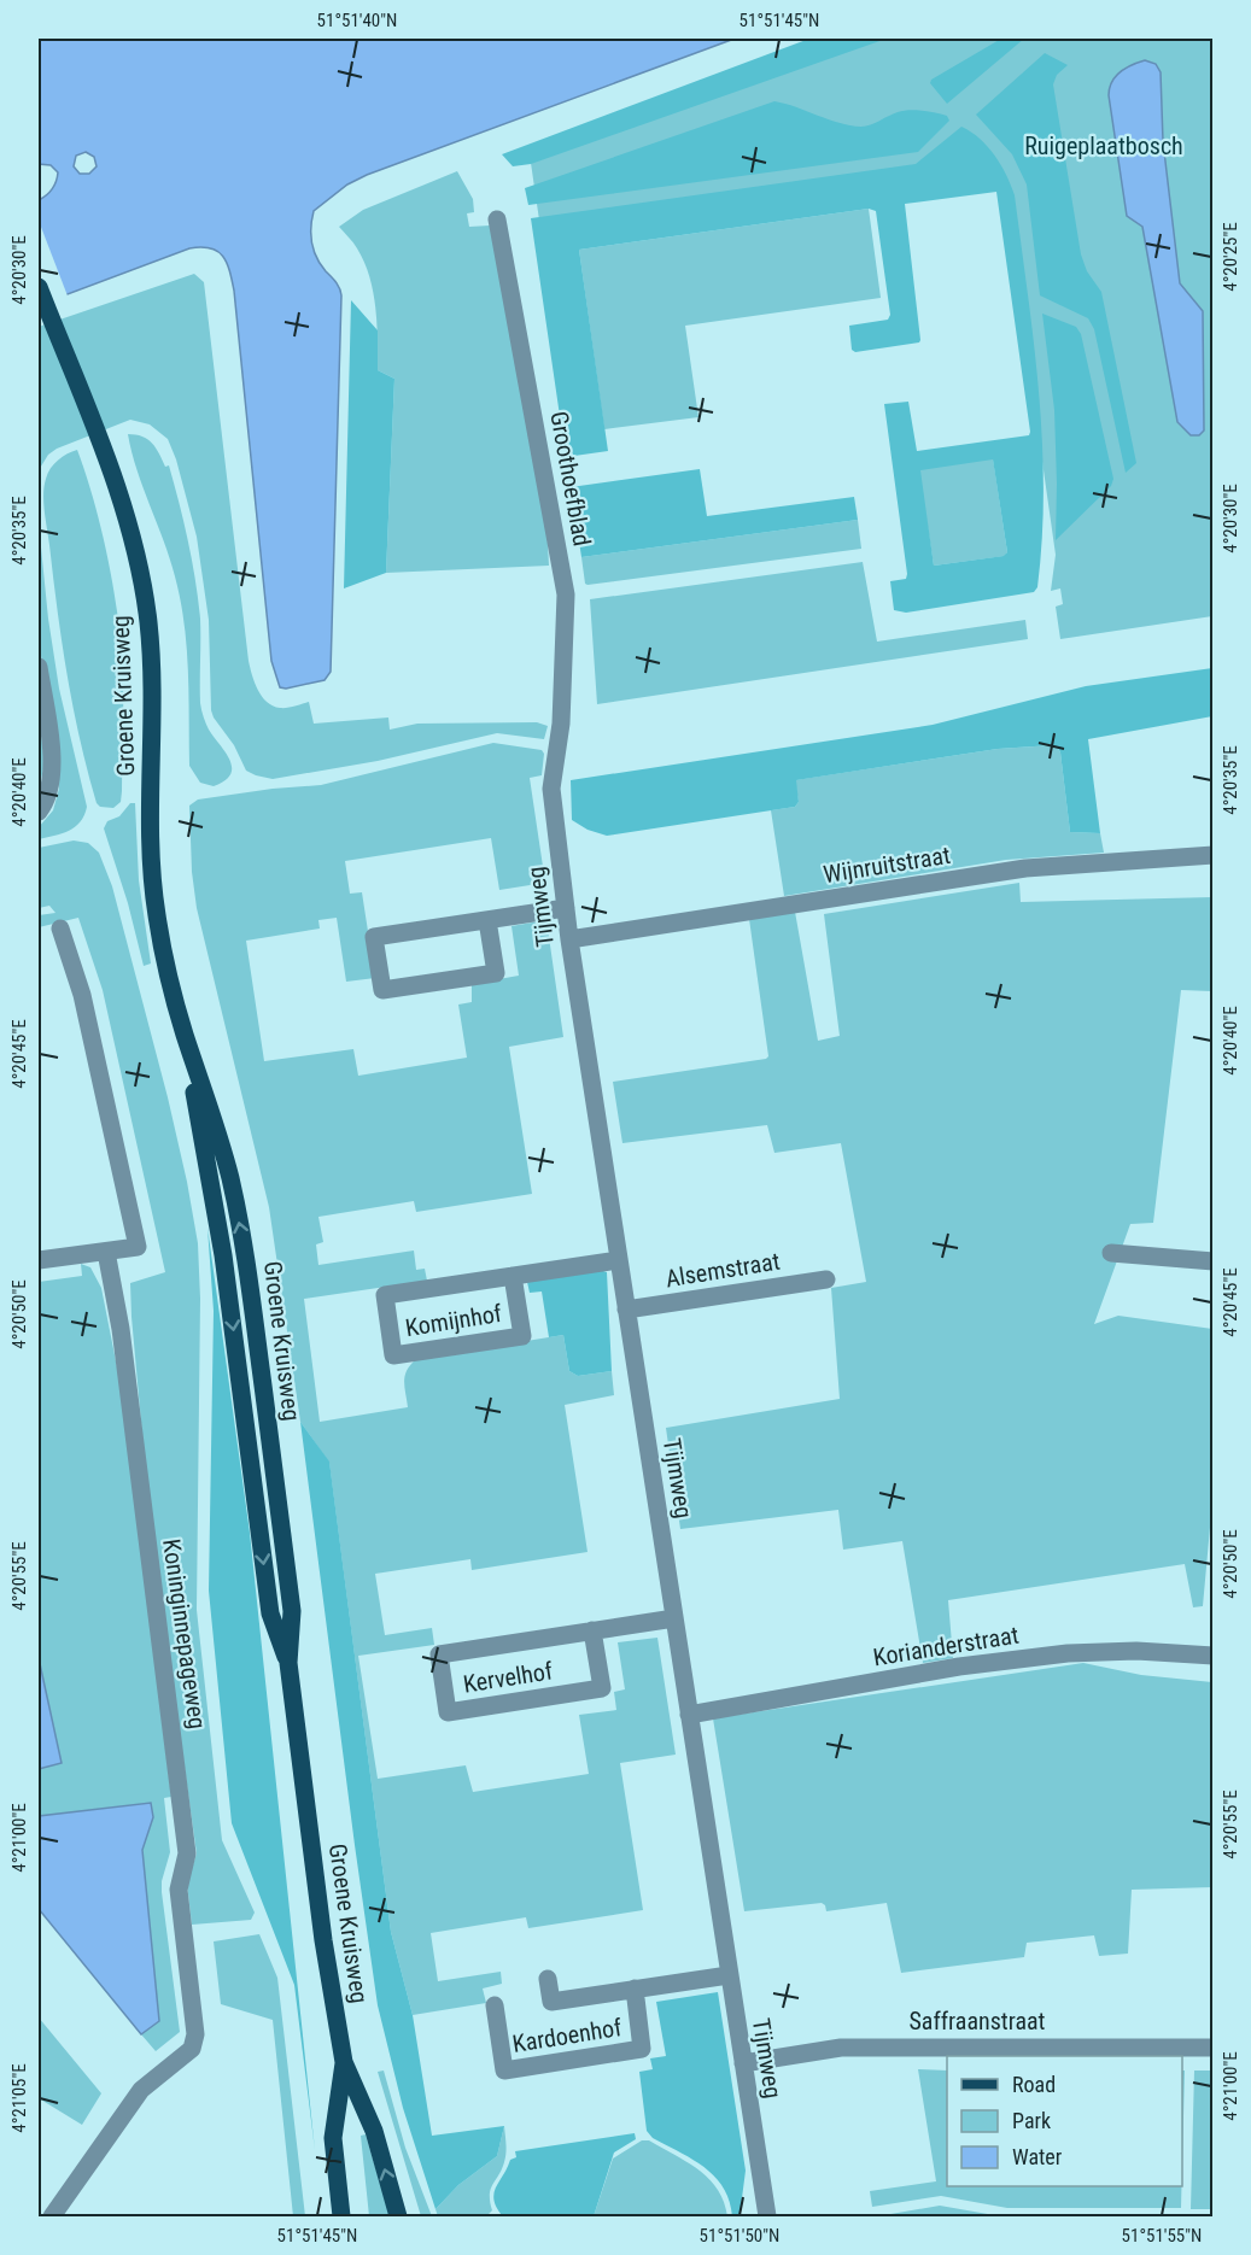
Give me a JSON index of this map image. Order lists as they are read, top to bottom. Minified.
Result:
{"streets":{"main road":["Groene Kruisweg"],"street":["Groothoefblad","Wijnruitstraat","Tijmweg","Alsemstraat","Komijnhof","Koninginnepageweg","Korianderstraat","Kervelhof","Saffraanstraat","Kardoenhof"]},"crossings":[["Groothoefblad","Tijmweg"],["Wijnruitstraat","Tijmweg"],["Tijmweg","Alsemstraat"],["Tijmweg","Komijnhof"],["Tijmweg","Korianderstraat"],["Tijmweg","Kervelhof"],["Tijmweg","Saffraanstraat"],["Tijmweg","Kardoenhof"]],"parks":["Ruigeplaatbosch"],"legend":["Road","Park","Water"],"coordinates":["51°51'40\"N","51°51'45\"N","4°20'25\"E","4°20'30\"E","4°20'35\"E","4°20'40\"E","4°20'45\"E","4°20'50\"E","4°20'55\"E","4°21'00\"E","4°21'05\"E","51°51'50\"N","51°51'55\"N"]}
